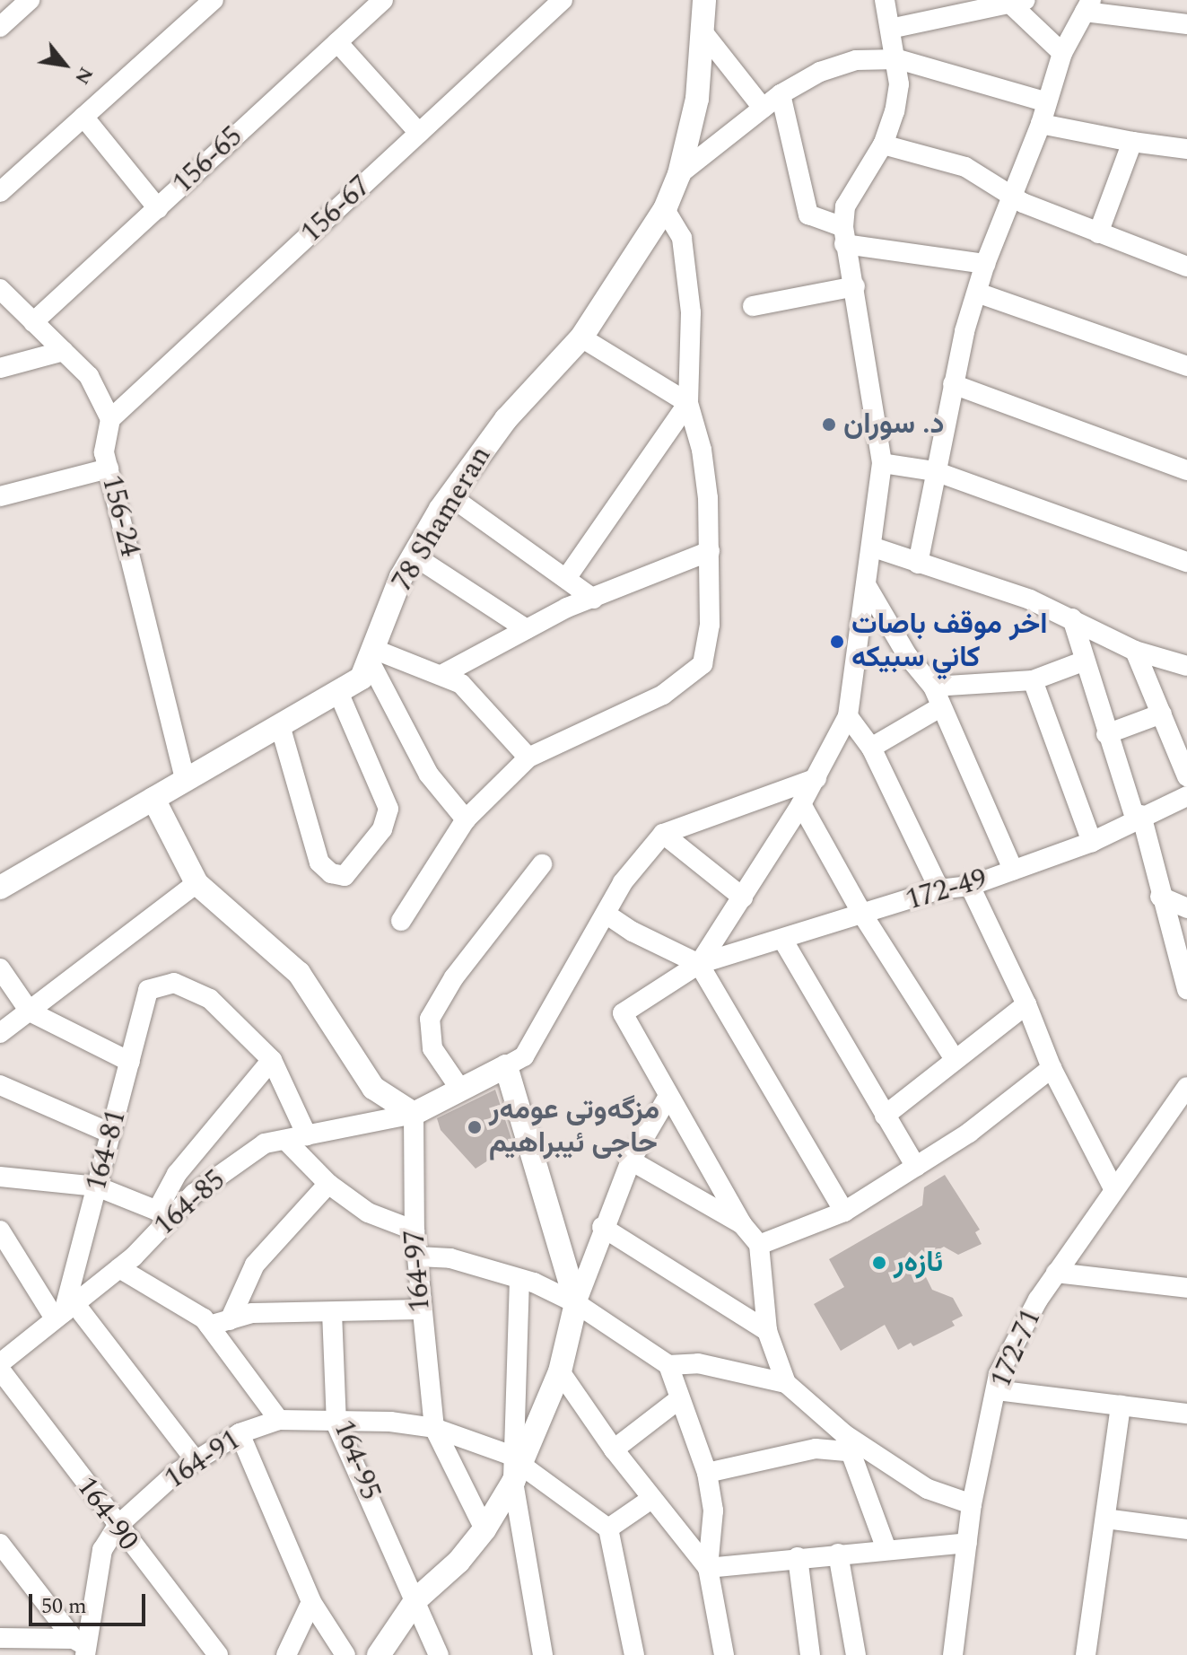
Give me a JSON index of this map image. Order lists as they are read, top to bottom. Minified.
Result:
{"streets":{"street":["156-65","156-67","156-24","78 Shameran","172-49","164-81","164-85","164-97","172-71","164-91","164-95","164-90"]},"crossings":[["156-67","156-24"],["156-24","78 Shameran"],["164-81","164-85"],["164-85","164-97"],["164-97","164-91"],["164-91","164-95"],["164-91","164-90"]],"places":["د. سوران","اخر موقف باصات كاني سبيكه","مزگەوتی عومەر حاجی ئیبراهیم","ئازەر"],"scale_bar":"50 m","north":"bottom right"}
